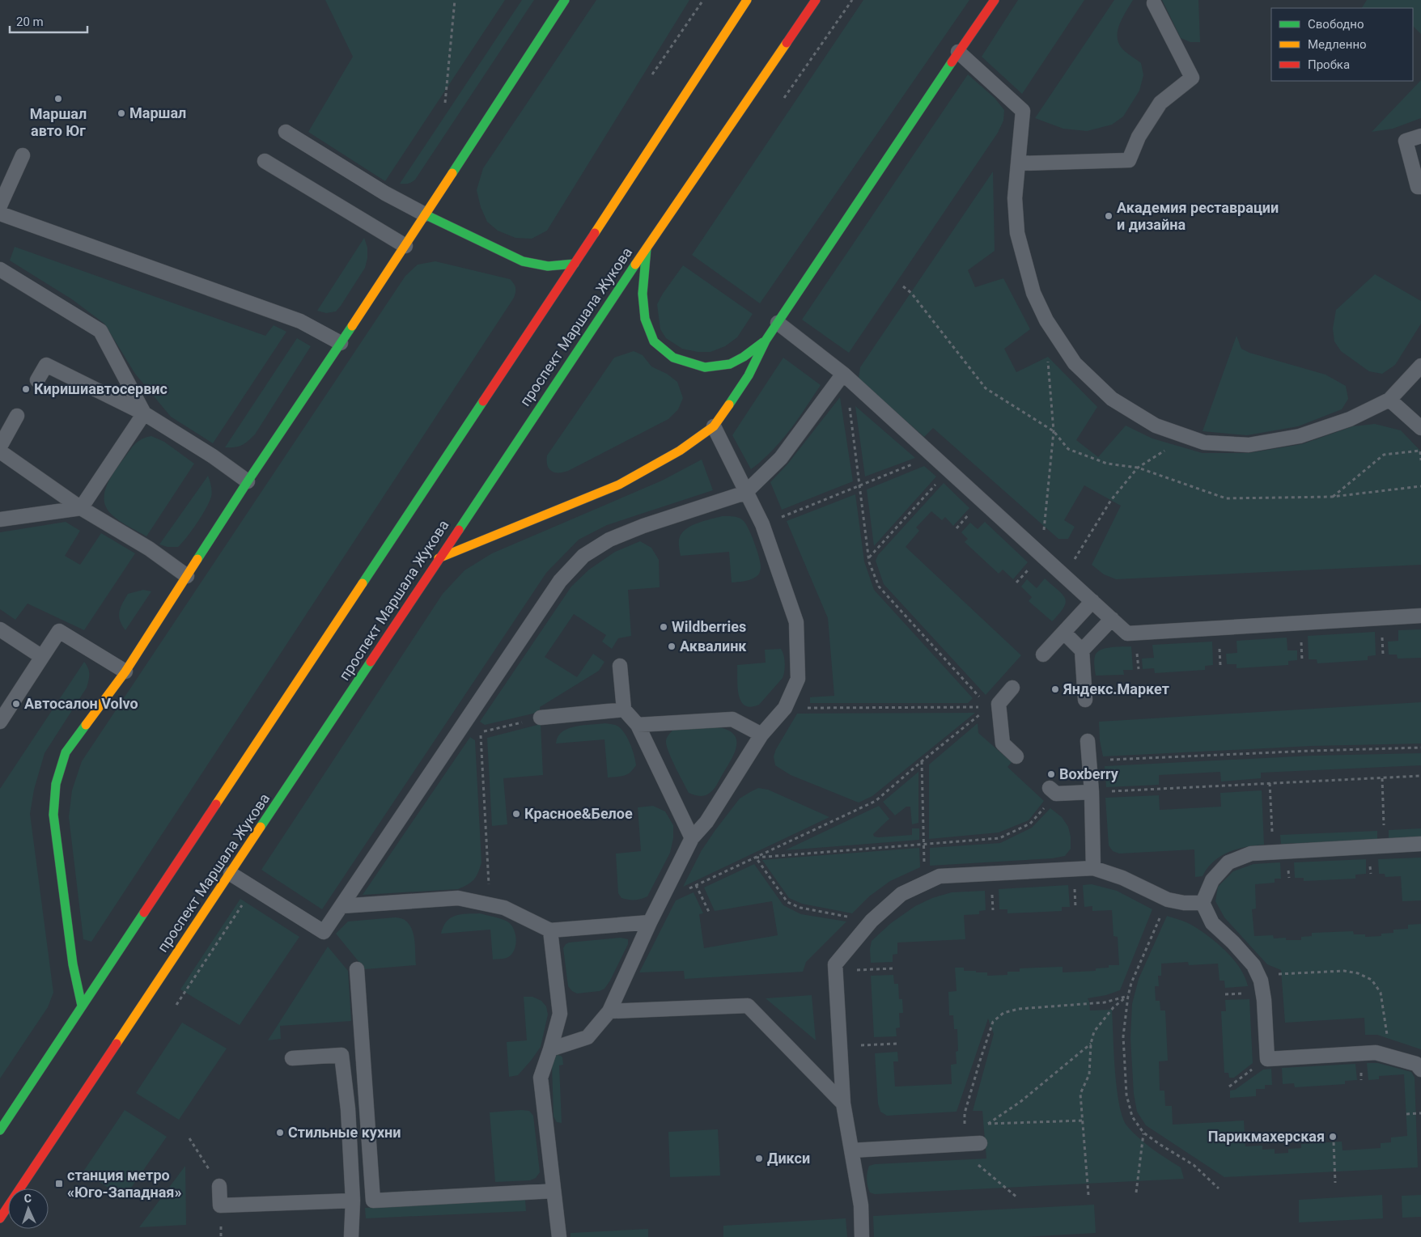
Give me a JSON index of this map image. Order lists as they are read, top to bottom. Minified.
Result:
{"streets":{"main road":["проспект Маршала Жукова"]},"places":{"other":["Маршал авто Юг","Маршал","Академия реставрации и дизайна","Киришиавтосервис","Wildberries","Аквалинк","Яндекс.Маркет","Автосалон Volvo","Boxberry","Красное&Белое","Стильные кухни","Парикмахерская","Дикси"],"transit":["станция метро «Юго-Западная»"]},"legend":["Свободно","Медленно","Пробка"],"scale_bar":"20 m","north":"top"}
